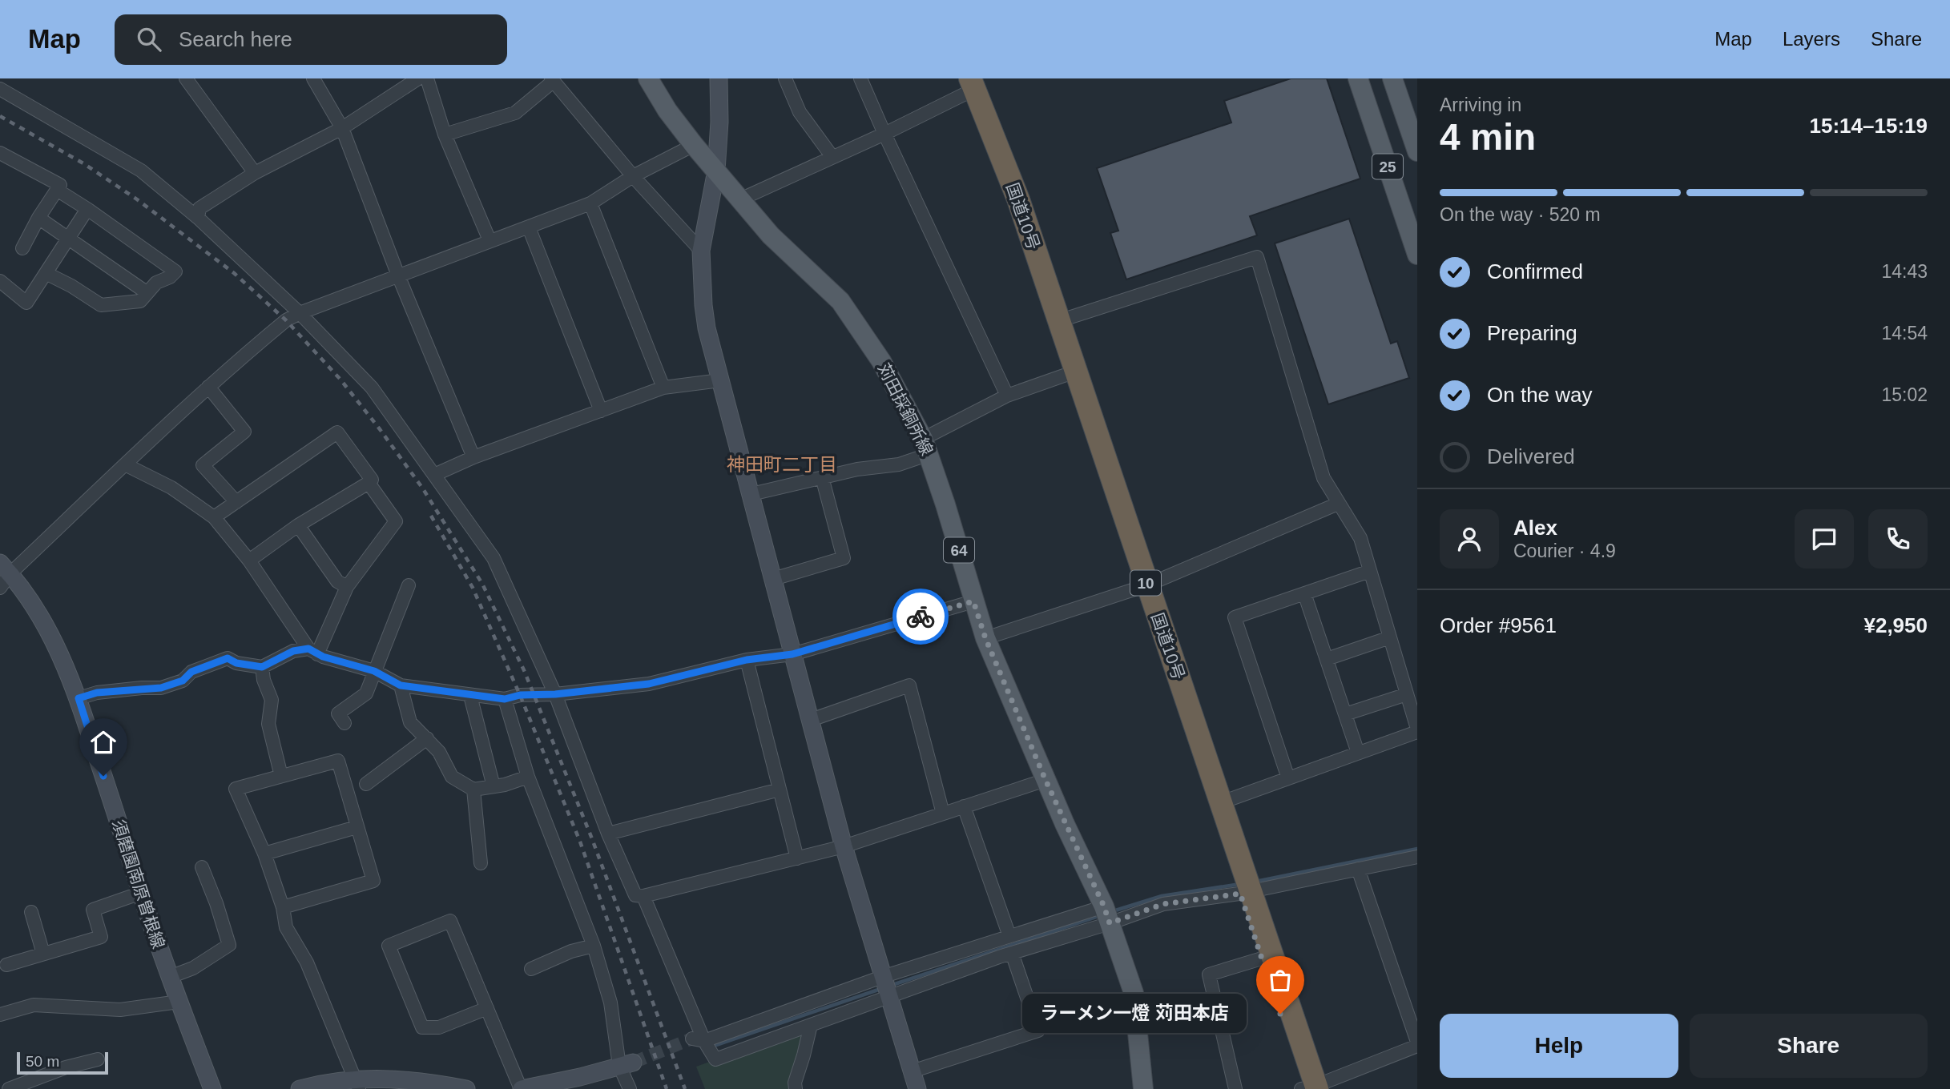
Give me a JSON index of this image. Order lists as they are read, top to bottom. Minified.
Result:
{"streets":{"highway":["国道10号","10"],"main road":["25","苅田採銅所線","64"],"street":["須磨園南原曽根線"]},"districts":["神田町二丁目"],"places":["ラーメン一燈 苅田本店"],"scale_bar":"50 m","page":{"header":"Map","search":"Search here","nav":["Map","Layers","Share"],"heading":["4 min","Arriving in","15:14–15:19"],"panel":["Alex","Courier · 4.9","Order #9561","¥2,950"],"bar":"On the way · 520 m","list":[["Confirmed","14:43"],["Preparing","14:54"],["On the way","15:02"],"Delivered"],"bubble":"ラーメン一燈 苅田本店","buttons":["Help","Share"],"scale":"50 m"}}
